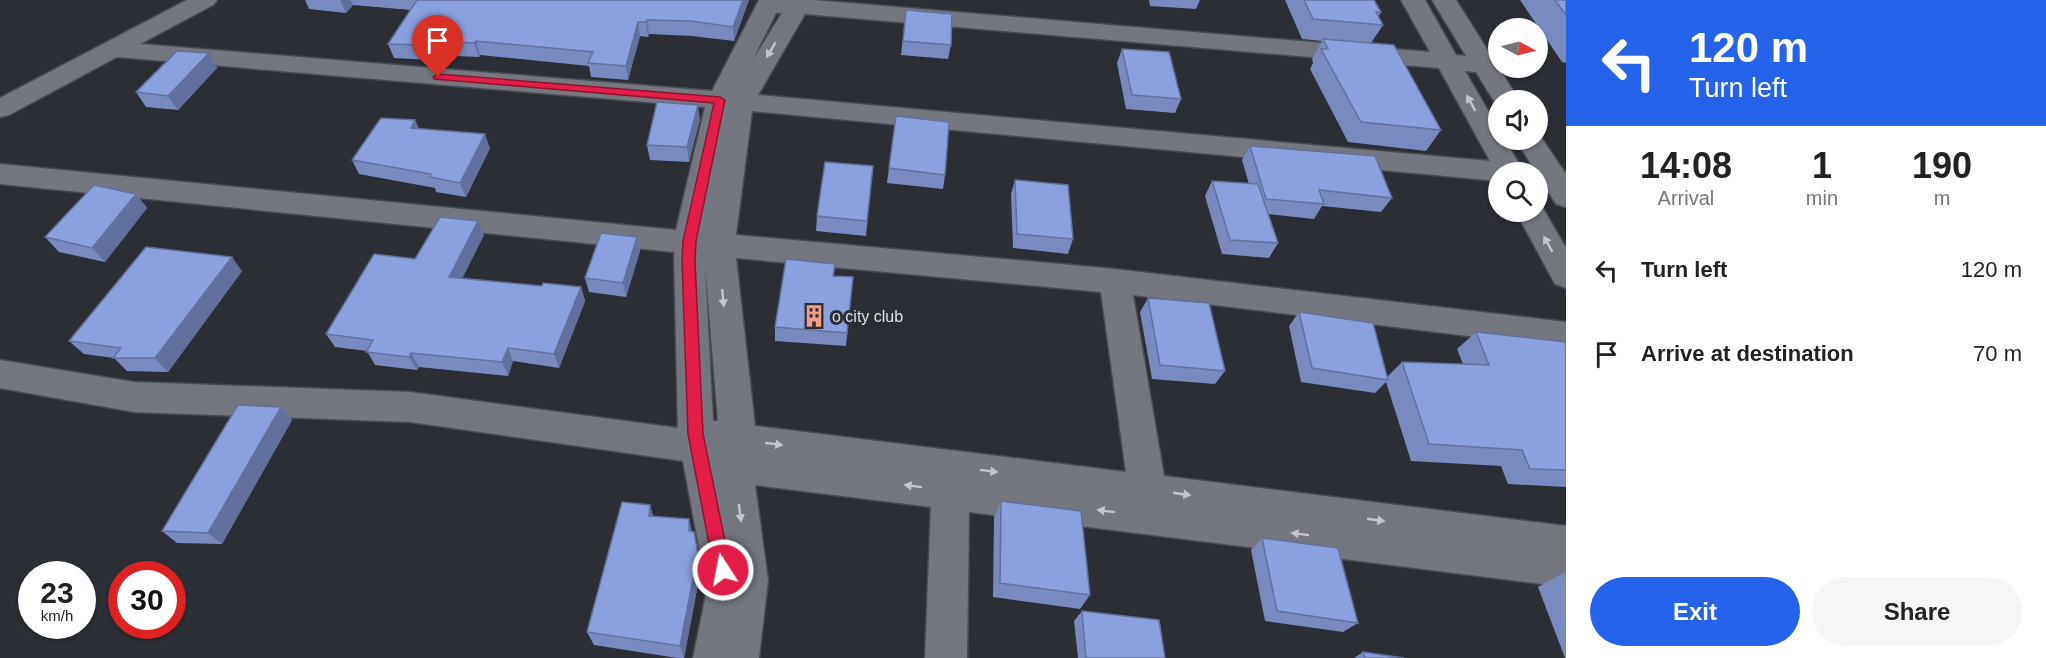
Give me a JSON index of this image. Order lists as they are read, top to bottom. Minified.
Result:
{"places":{"building":["o city club"]},"north":"right","page":{"turn":["120 m","Turn left"],"eta":["14:08","Arrival","1","min","190","m"],"list":[{"name":"Turn left","value":"120 m"},{"name":"Arrive at destination","value":"70 m"}],"speed":"23 km/h","limit":"30","buttons":["Exit","Share"]}}
